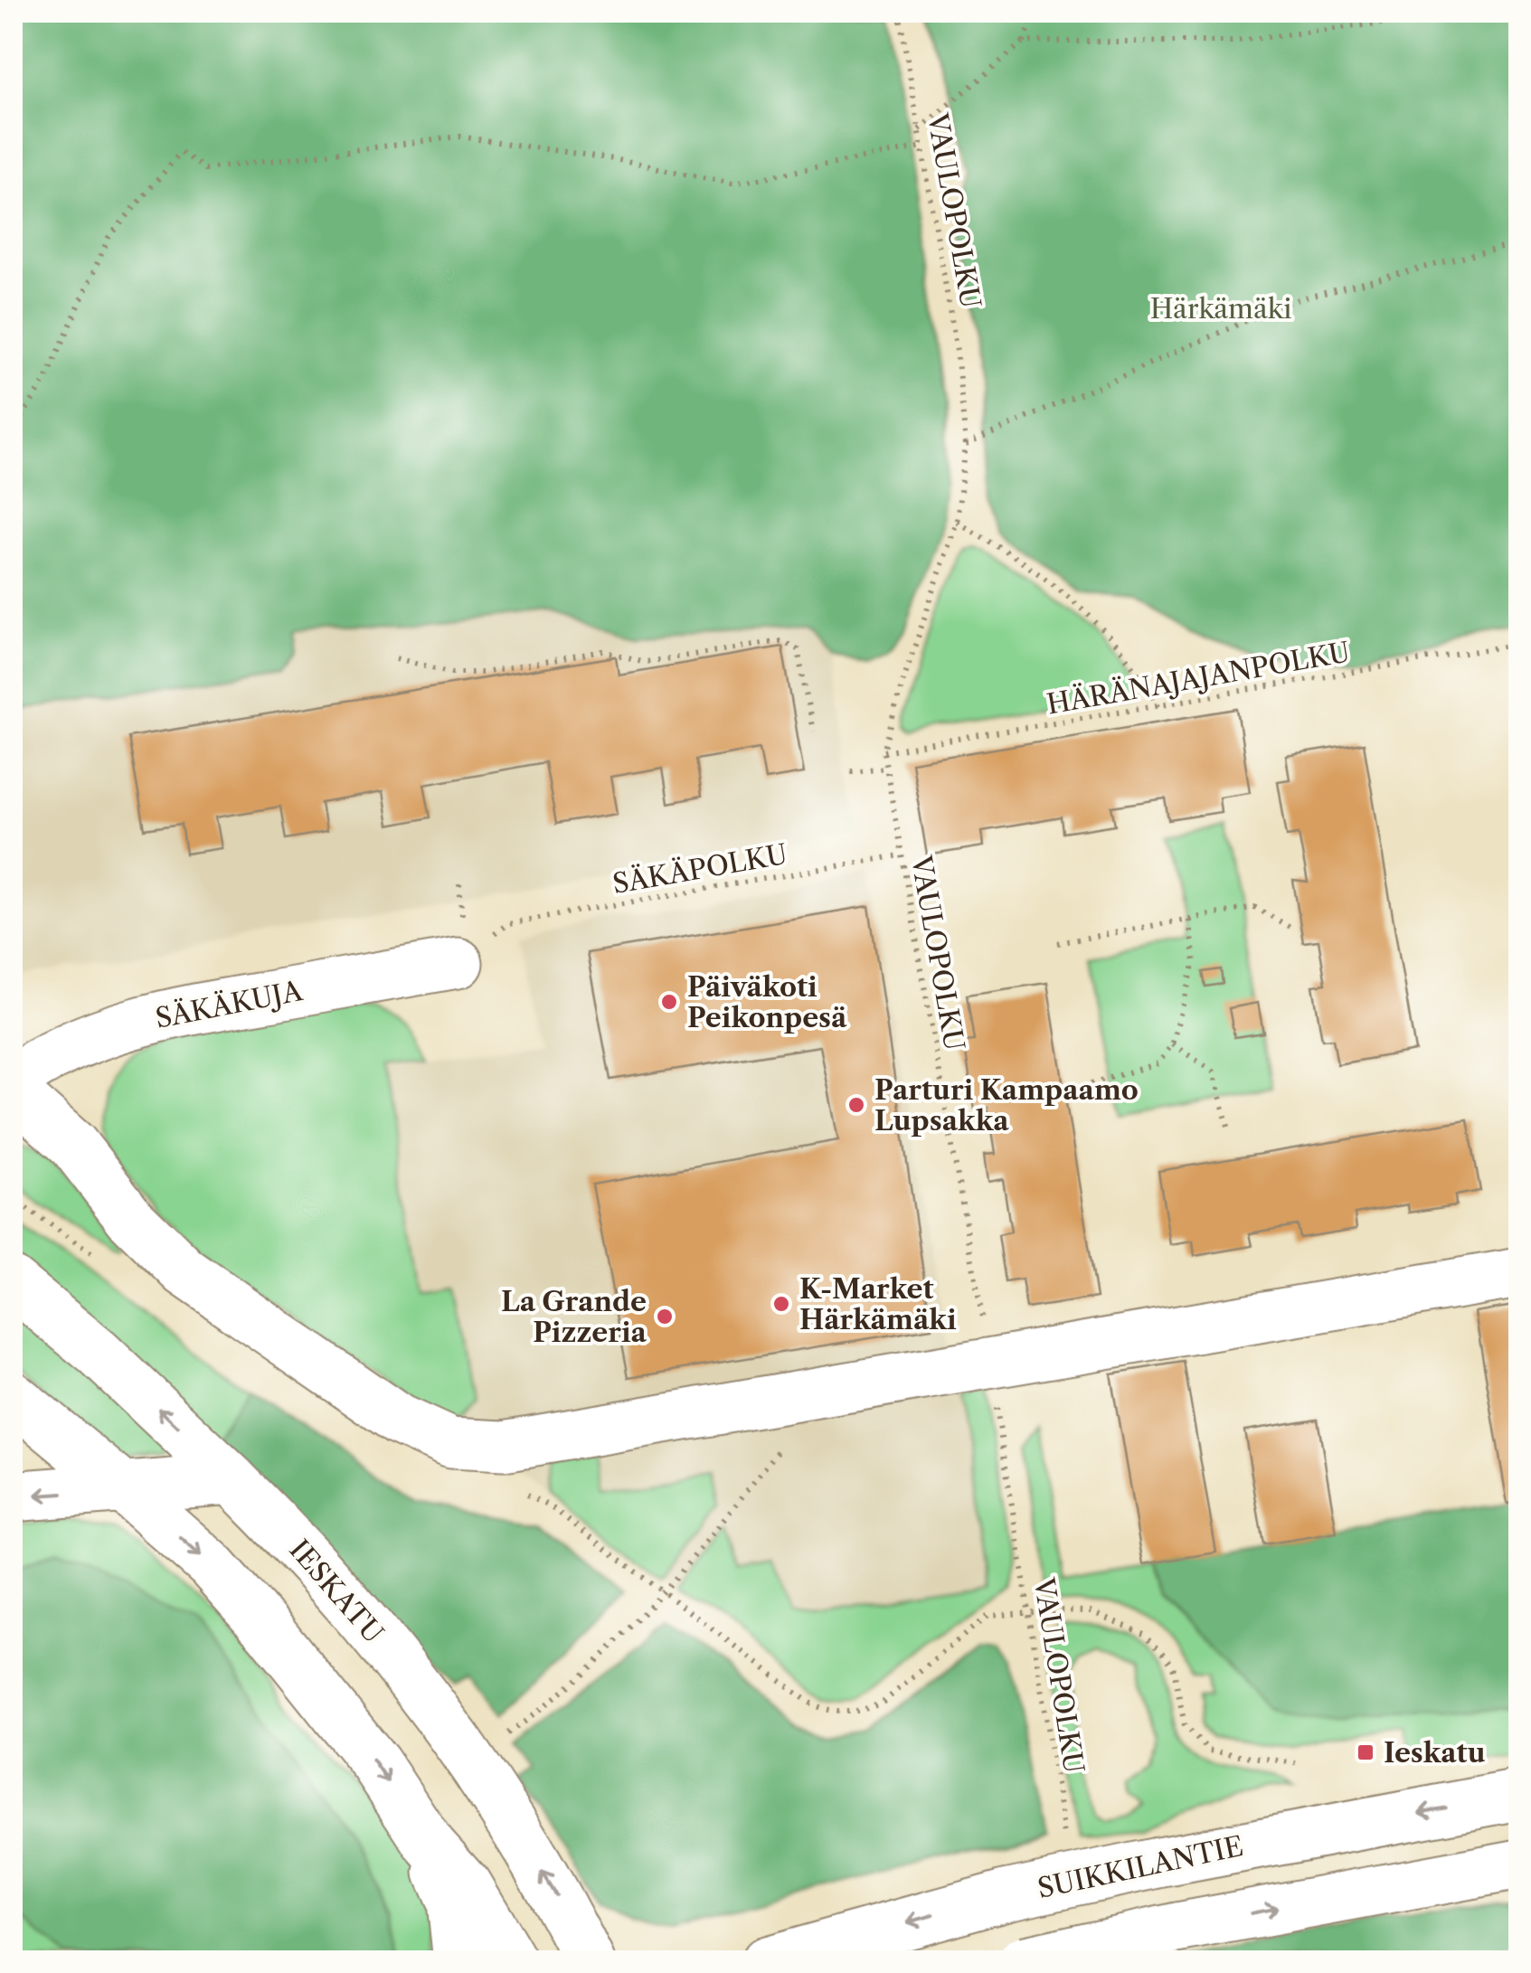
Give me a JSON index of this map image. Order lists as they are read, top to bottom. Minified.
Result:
{"streets":{"main road":["SÄKÄKUJA","IESKATU","SUIKKILANTIE"],"path":["VAULOPOLKU","HÄRÄNAJAJANPOLKU","SÄKÄPOLKU"]},"crossings":[["VAULOPOLKU","HÄRÄNAJAJANPOLKU"],["VAULOPOLKU","SÄKÄPOLKU"]],"parks":["Härkämäki"],"places":{"other":["Päiväkoti Peikonpesä","Parturi Kampaamo Lupsakka","K-Market Härkämäki","La Grande Pizzeria"],"transit":["Ieskatu"]}}
